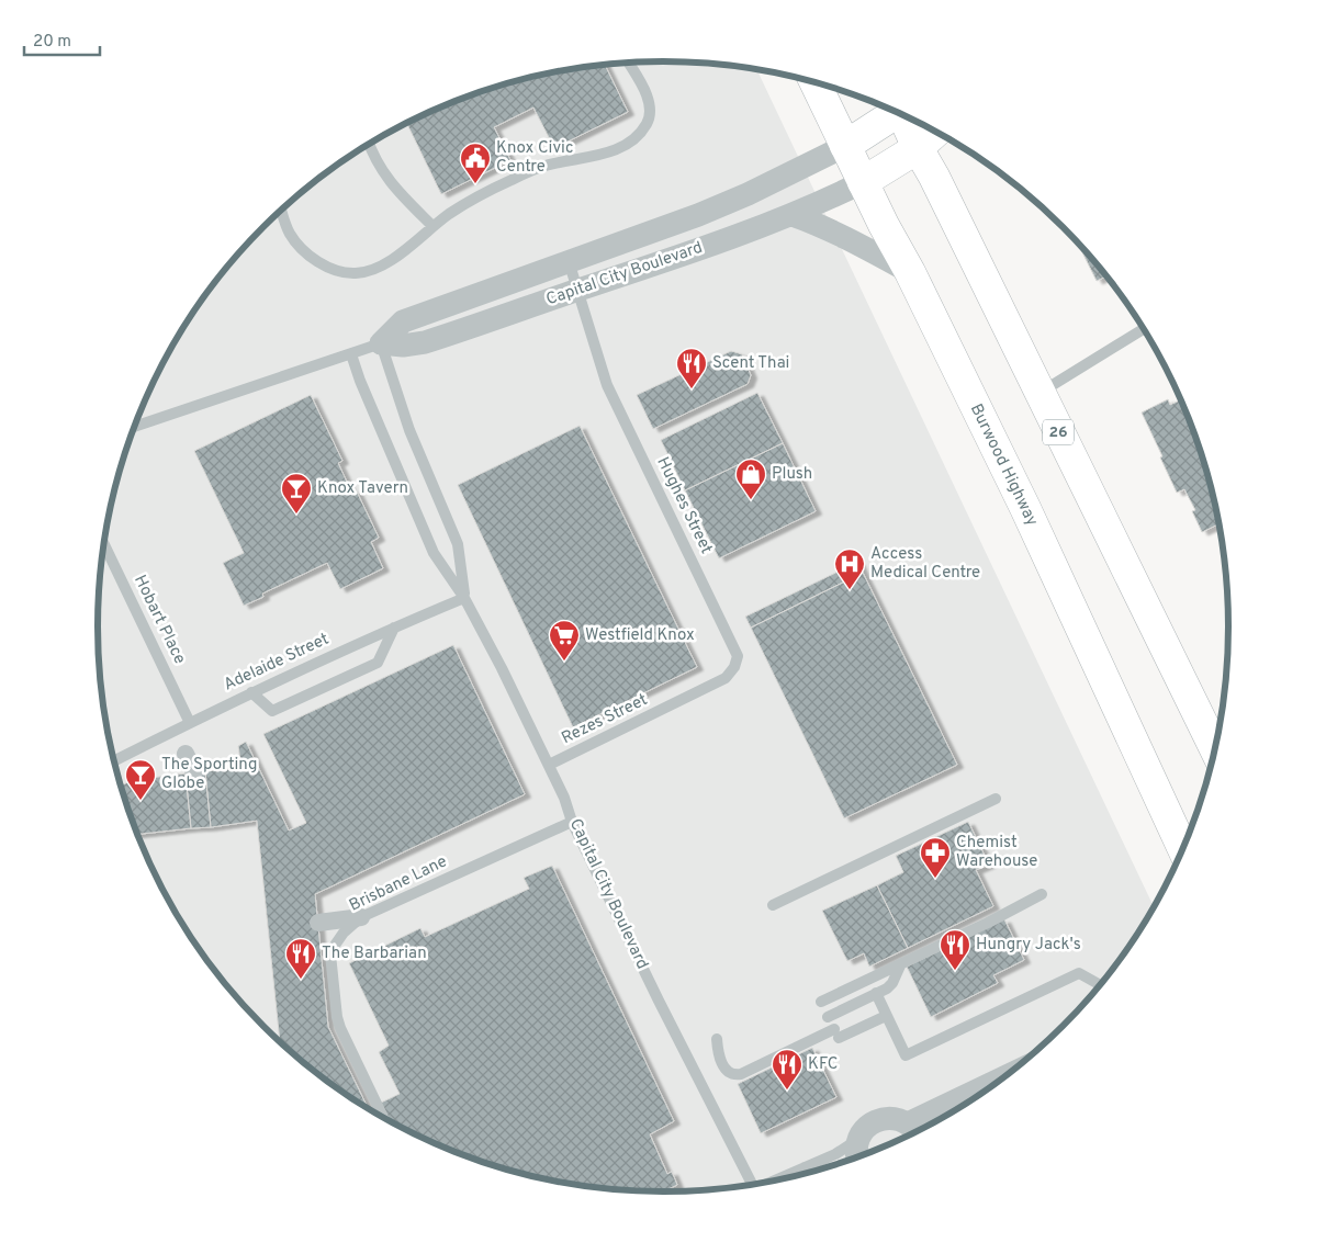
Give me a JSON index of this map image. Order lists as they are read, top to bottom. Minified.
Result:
{"streets":{"main road":["26","Burwood Highway"],"street":["Capital City Boulevard"],"lane":["Hughes Street","Hobart Place","Adelaide Street","Rezes Street","Brisbane Lane"]},"crossings":[["Capital City Boulevard","Burwood Highway"],["Capital City Boulevard","Hughes Street"],["Capital City Boulevard","Adelaide Street"],["Capital City Boulevard","Rezes Street"],["Capital City Boulevard","Brisbane Lane"],["Hughes Street","Rezes Street"],["Hobart Place","Adelaide Street"]],"places":{"public building":["Knox Civic Centre"],"restaurant":["Scent Thai","Hungry Jack's","The Barbarian","KFC"],"shop":["Plush"],"bar":["Knox Tavern","The Sporting Globe"],"hospital":["Access Medical Centre"],"supermarket":["Westfield Knox"],"pharmacy":["Chemist Warehouse"]},"scale_bar":"20 m"}
